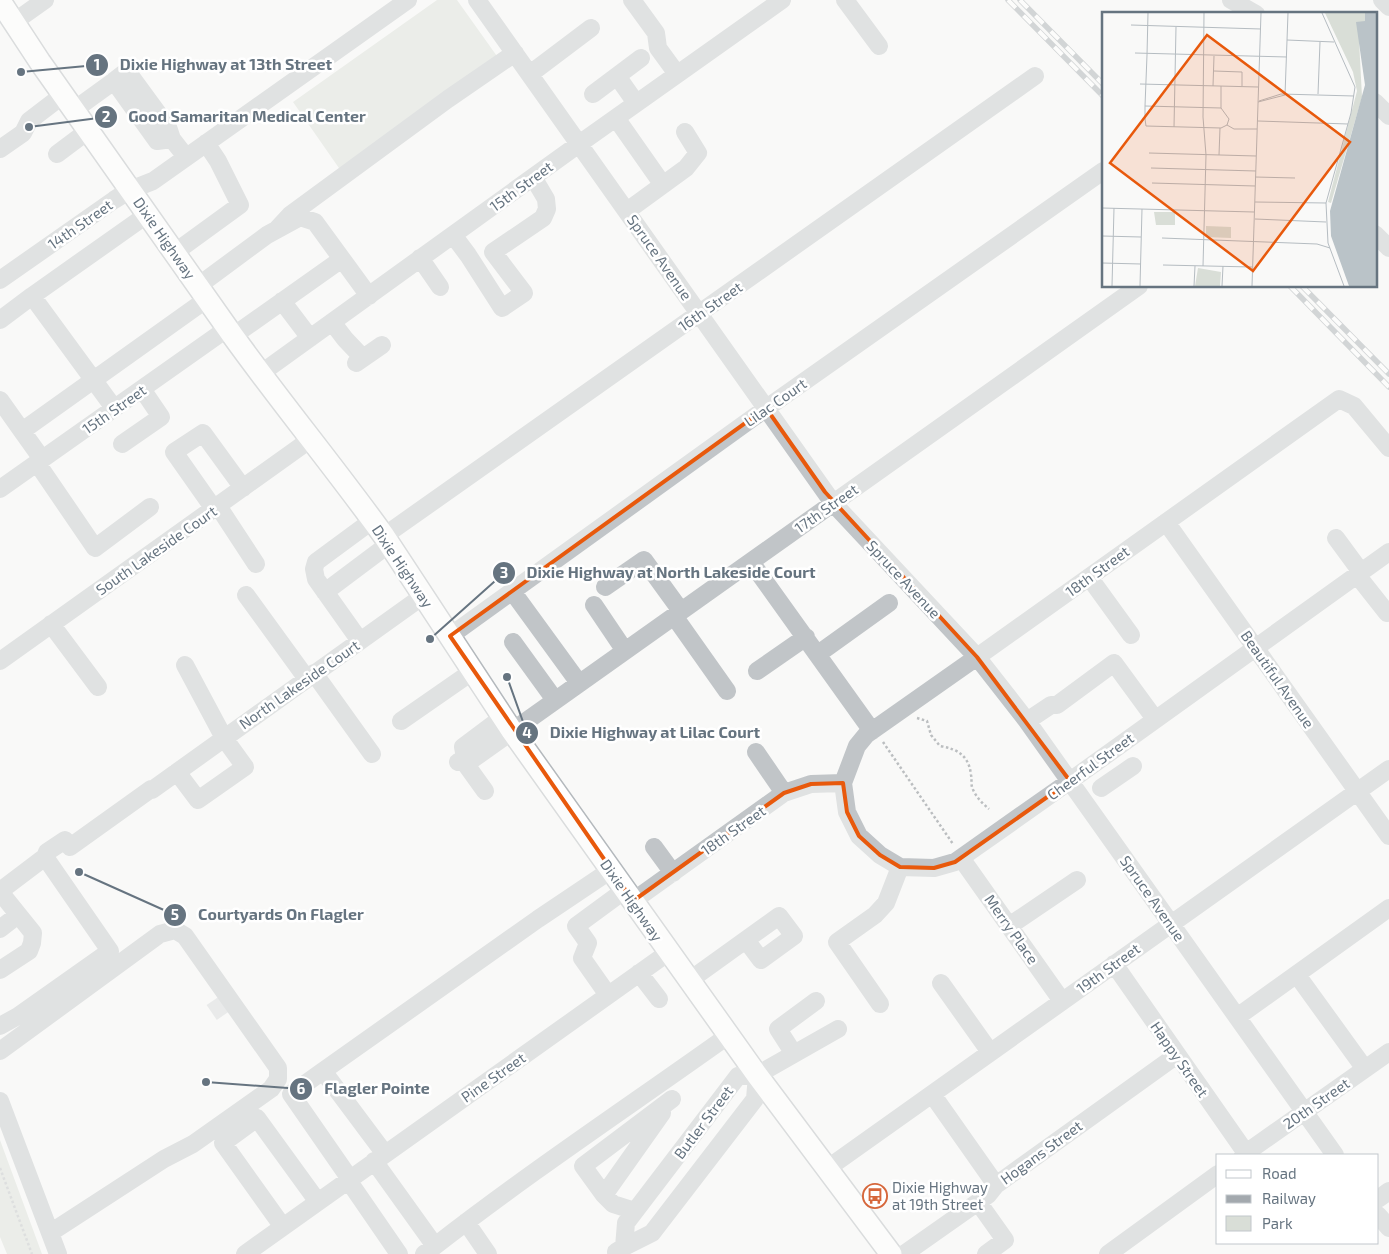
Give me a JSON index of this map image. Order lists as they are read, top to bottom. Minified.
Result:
{"streets":{"main road":["Dixie Highway"],"street":["15th Street","14th Street","Spruce Avenue","16th Street","Lilac Court","17th Street","South Lakeside Court","18th Street","Beautiful Avenue","North Lakeside Court","Cheerful Street","Merry Place","19th Street","Happy Street","Pine Street","20th Street","Butler Street","Hogans Street"]},"crossings":[["15th Street","Dixie Highway"],["15th Street","Spruce Avenue"],["14th Street","Dixie Highway"],["Dixie Highway","16th Street"],["Dixie Highway","Lilac Court"],["Dixie Highway","17th Street"],["Dixie Highway","South Lakeside Court"],["Dixie Highway","18th Street"],["Dixie Highway","North Lakeside Court"],["Dixie Highway","19th Street"],["Dixie Highway","Pine Street"],["Dixie Highway","Butler Street"],["Spruce Avenue","16th Street"],["Spruce Avenue","Lilac Court"],["Spruce Avenue","17th Street"],["Spruce Avenue","18th Street"],["Spruce Avenue","Cheerful Street"],["Spruce Avenue","19th Street"],["Spruce Avenue","20th Street"],["18th Street","Beautiful Avenue"],["18th Street","Pine Street"],["Beautiful Avenue","Cheerful Street"],["Beautiful Avenue","19th Street"],["Cheerful Street","Merry Place"],["Merry Place","19th Street"],["19th Street","Happy Street"],["19th Street","Hogans Street"],["Happy Street","20th Street"],["Happy Street","Hogans Street"]],"places":{"other":["Dixie Highway at 13th Street","Good Samaritan Medical Center","Dixie Highway at North Lakeside Court","Dixie Highway at Lilac Court","Courtyards On Flagler","Flagler Pointe"],"bus stop":["Dixie Highway at 19th Street"]},"legend":["Road","Railway","Park"]}
